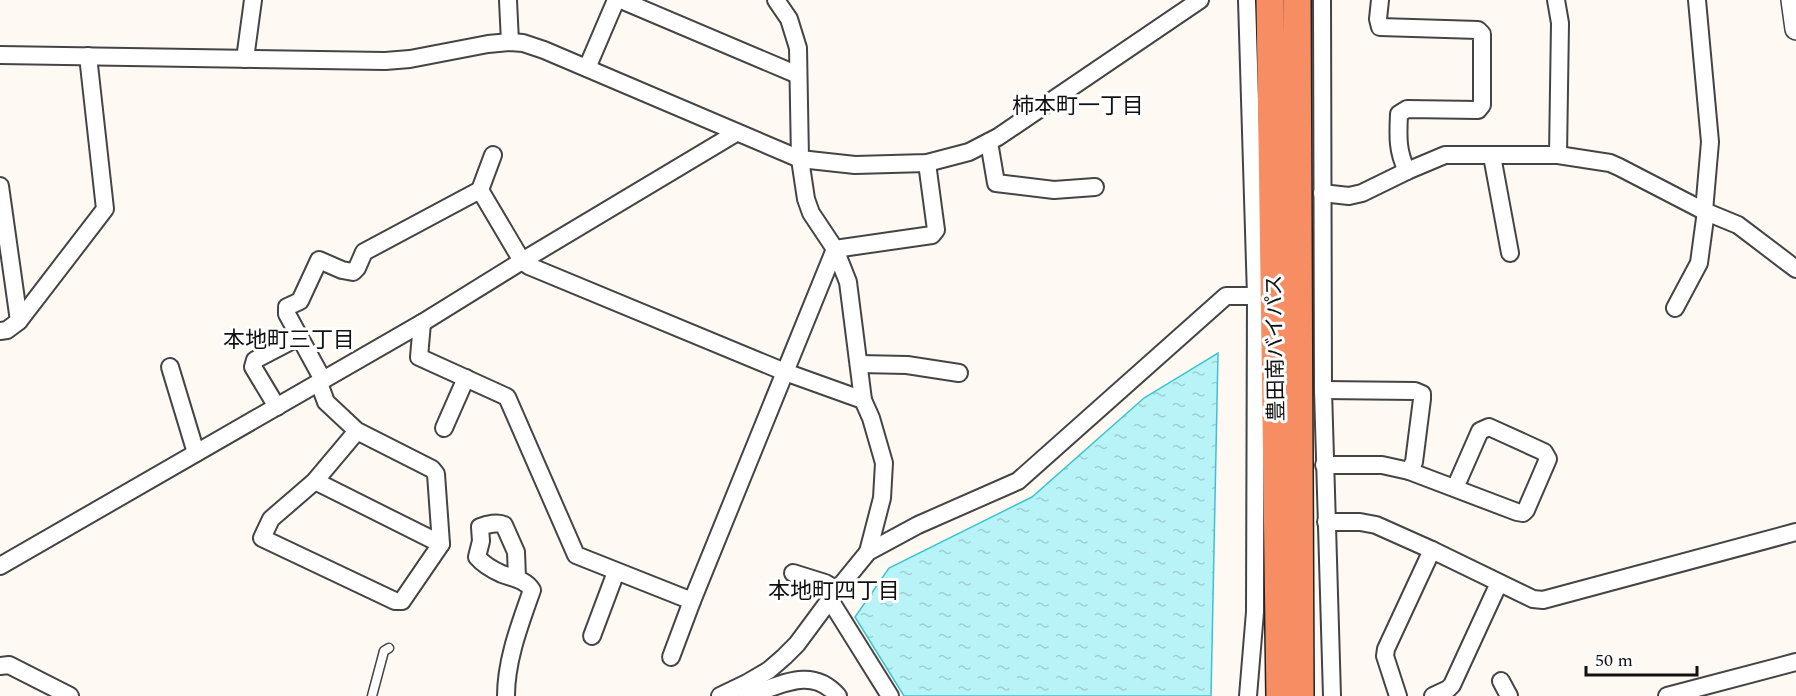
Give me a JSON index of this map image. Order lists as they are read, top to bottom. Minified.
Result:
{"streets":{"highway":["豊田南バイパス"]},"districts":["柿本町一丁目","本地町三丁目","本地町四丁目"],"scale_bar":"50 m"}
